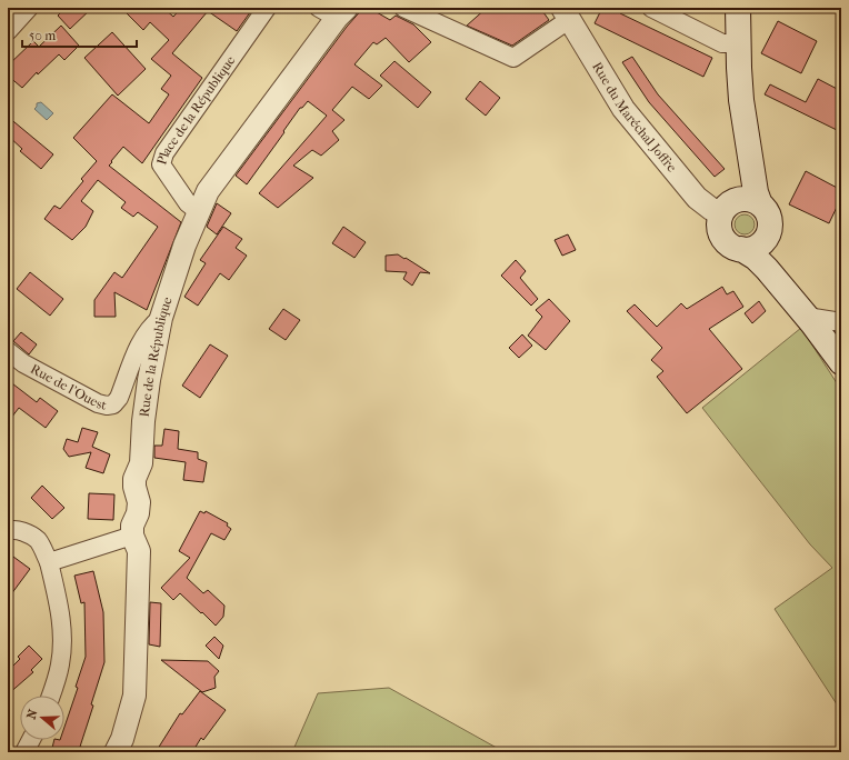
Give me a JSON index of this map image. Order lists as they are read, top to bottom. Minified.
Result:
{"streets":{"street":["Place de la République","Rue du Maréchal Joffre","Rue de la République","Rue de l'Ouest"]},"crossings":[["Place de la République","Rue de la République"],["Rue de la République","Rue de l'Ouest"]],"scale_bar":"50 m","north":"left"}
